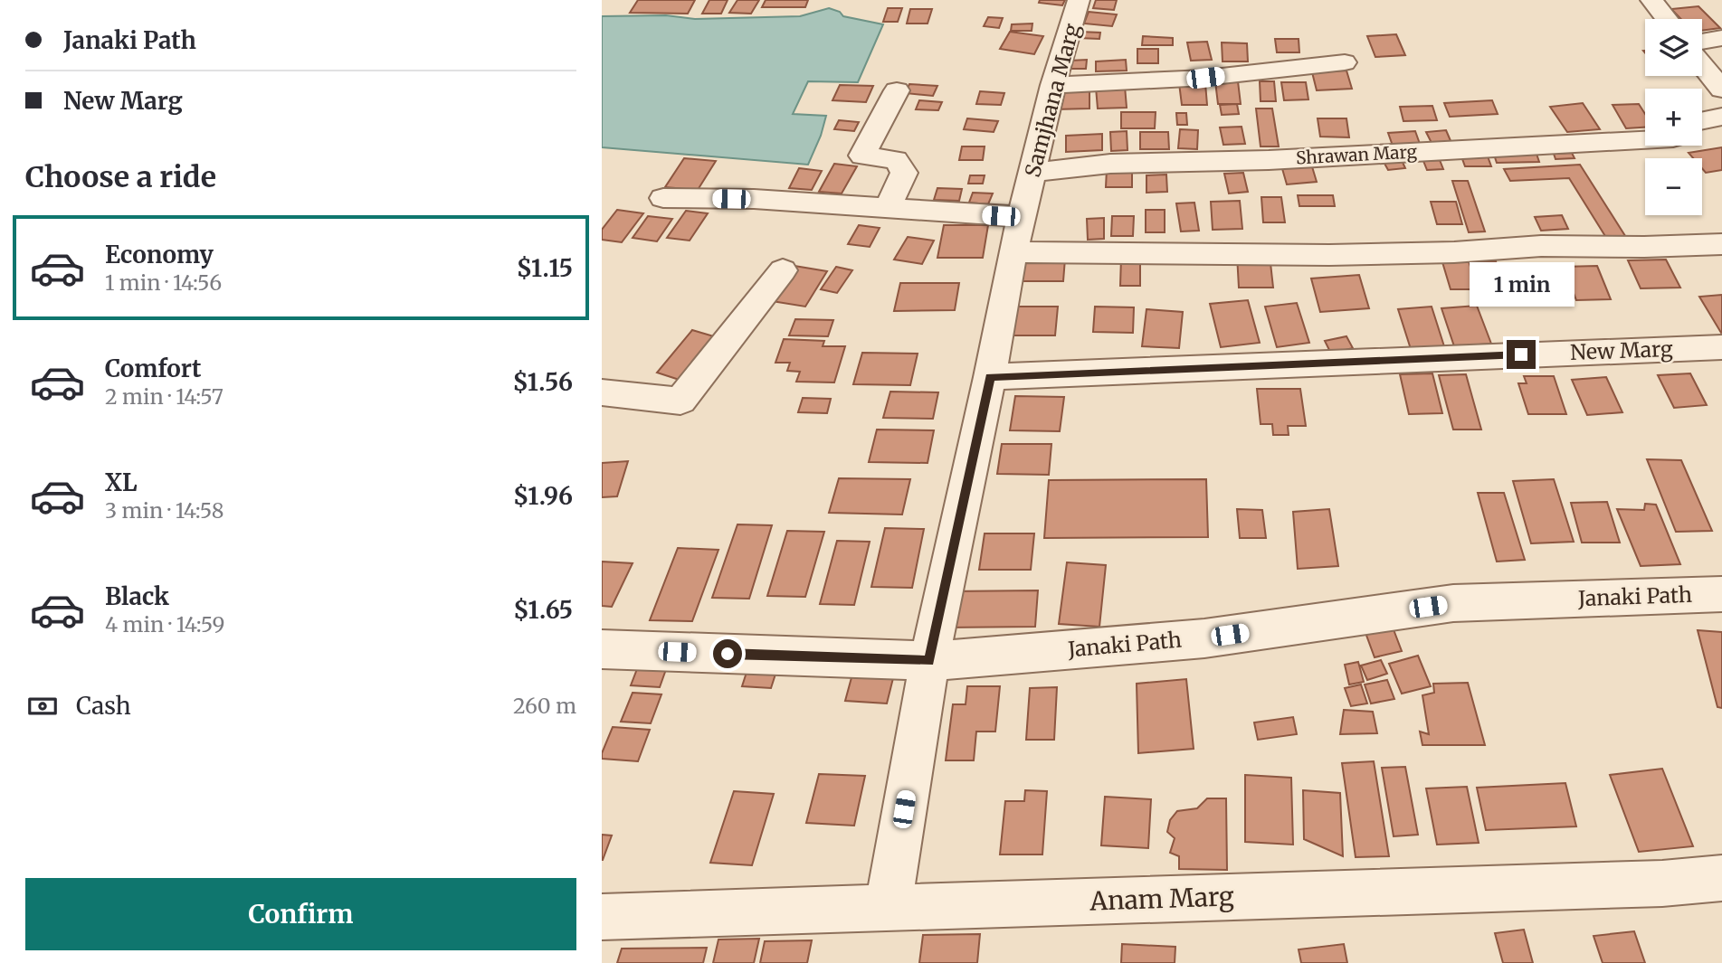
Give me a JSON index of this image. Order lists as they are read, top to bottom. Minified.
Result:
{"streets":{"street":["Samjhana Marg","Shrawan Marg","New Marg","Janaki Path","Anam Marg"]},"crossings":[["Samjhana Marg","Shrawan Marg"],["Samjhana Marg","New Marg"],["Samjhana Marg","Janaki Path"],["Samjhana Marg","Anam Marg"]],"page":{"banner":["Janaki Path","New Marg"],"map_buttons":["+","−"],"heading":"Choose a ride","list":[{"name":"Economy","note":"1 min · 14:56","value":"$1.15"},{"name":"Comfort","note":"2 min · 14:57","value":"$1.56"},{"name":"XL","note":"3 min · 14:58","value":"$1.96"},{"name":"Black","note":"4 min · 14:59","value":"$1.65"}],"bubble":"1 min","pay":["Cash","260 m"],"buttons":"Confirm"}}
